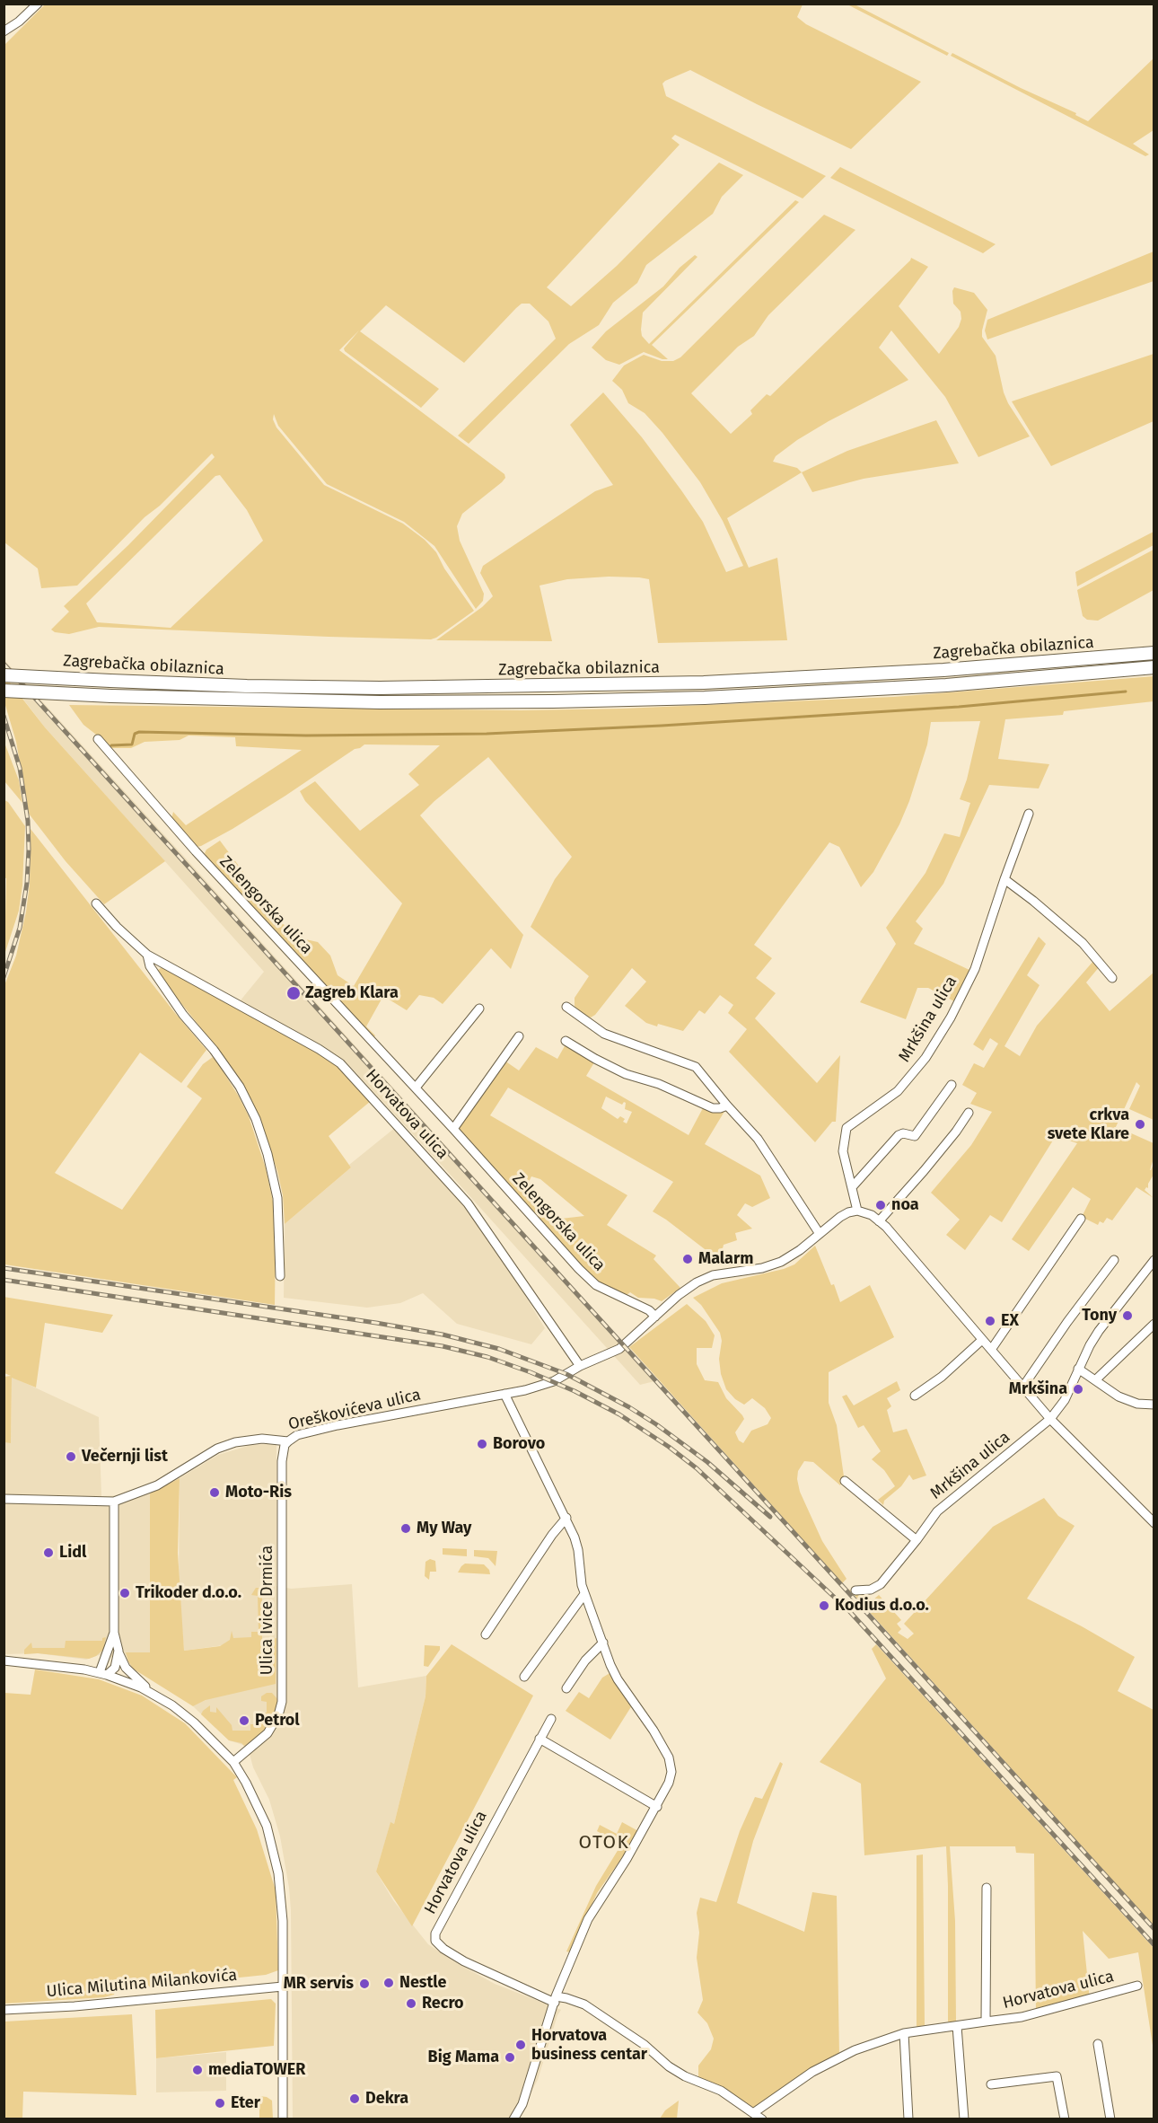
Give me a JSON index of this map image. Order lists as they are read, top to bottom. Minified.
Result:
{"streets":{"highway":["Zagrebačka obilaznica"],"street":["Zelengorska ulica","Mrkšina ulica","Horvatova ulica","Oreškovićeva ulica","Ulica Ivice Drmića","Ulica Milutina Milankovića"]},"crossings":[["Zelengorska ulica","Oreškovićeva ulica"],["Horvatova ulica","Oreškovićeva ulica"],["Oreškovićeva ulica","Ulica Ivice Drmića"]],"districts":["OTOK"],"places":["Zagreb Klara","crkva svete Klare","noa","Malarm","Tony","EX","Mrkšina","Borovo","Večernji list","Moto-Ris","My Way","Lidl","Trikoder d.o.o.","Kodius d.o.o.","Petrol","Nestle","MR servis","Recro","Horvatova business centar","Big Mama","mediaTOWER","Dekra","Eter"]}
